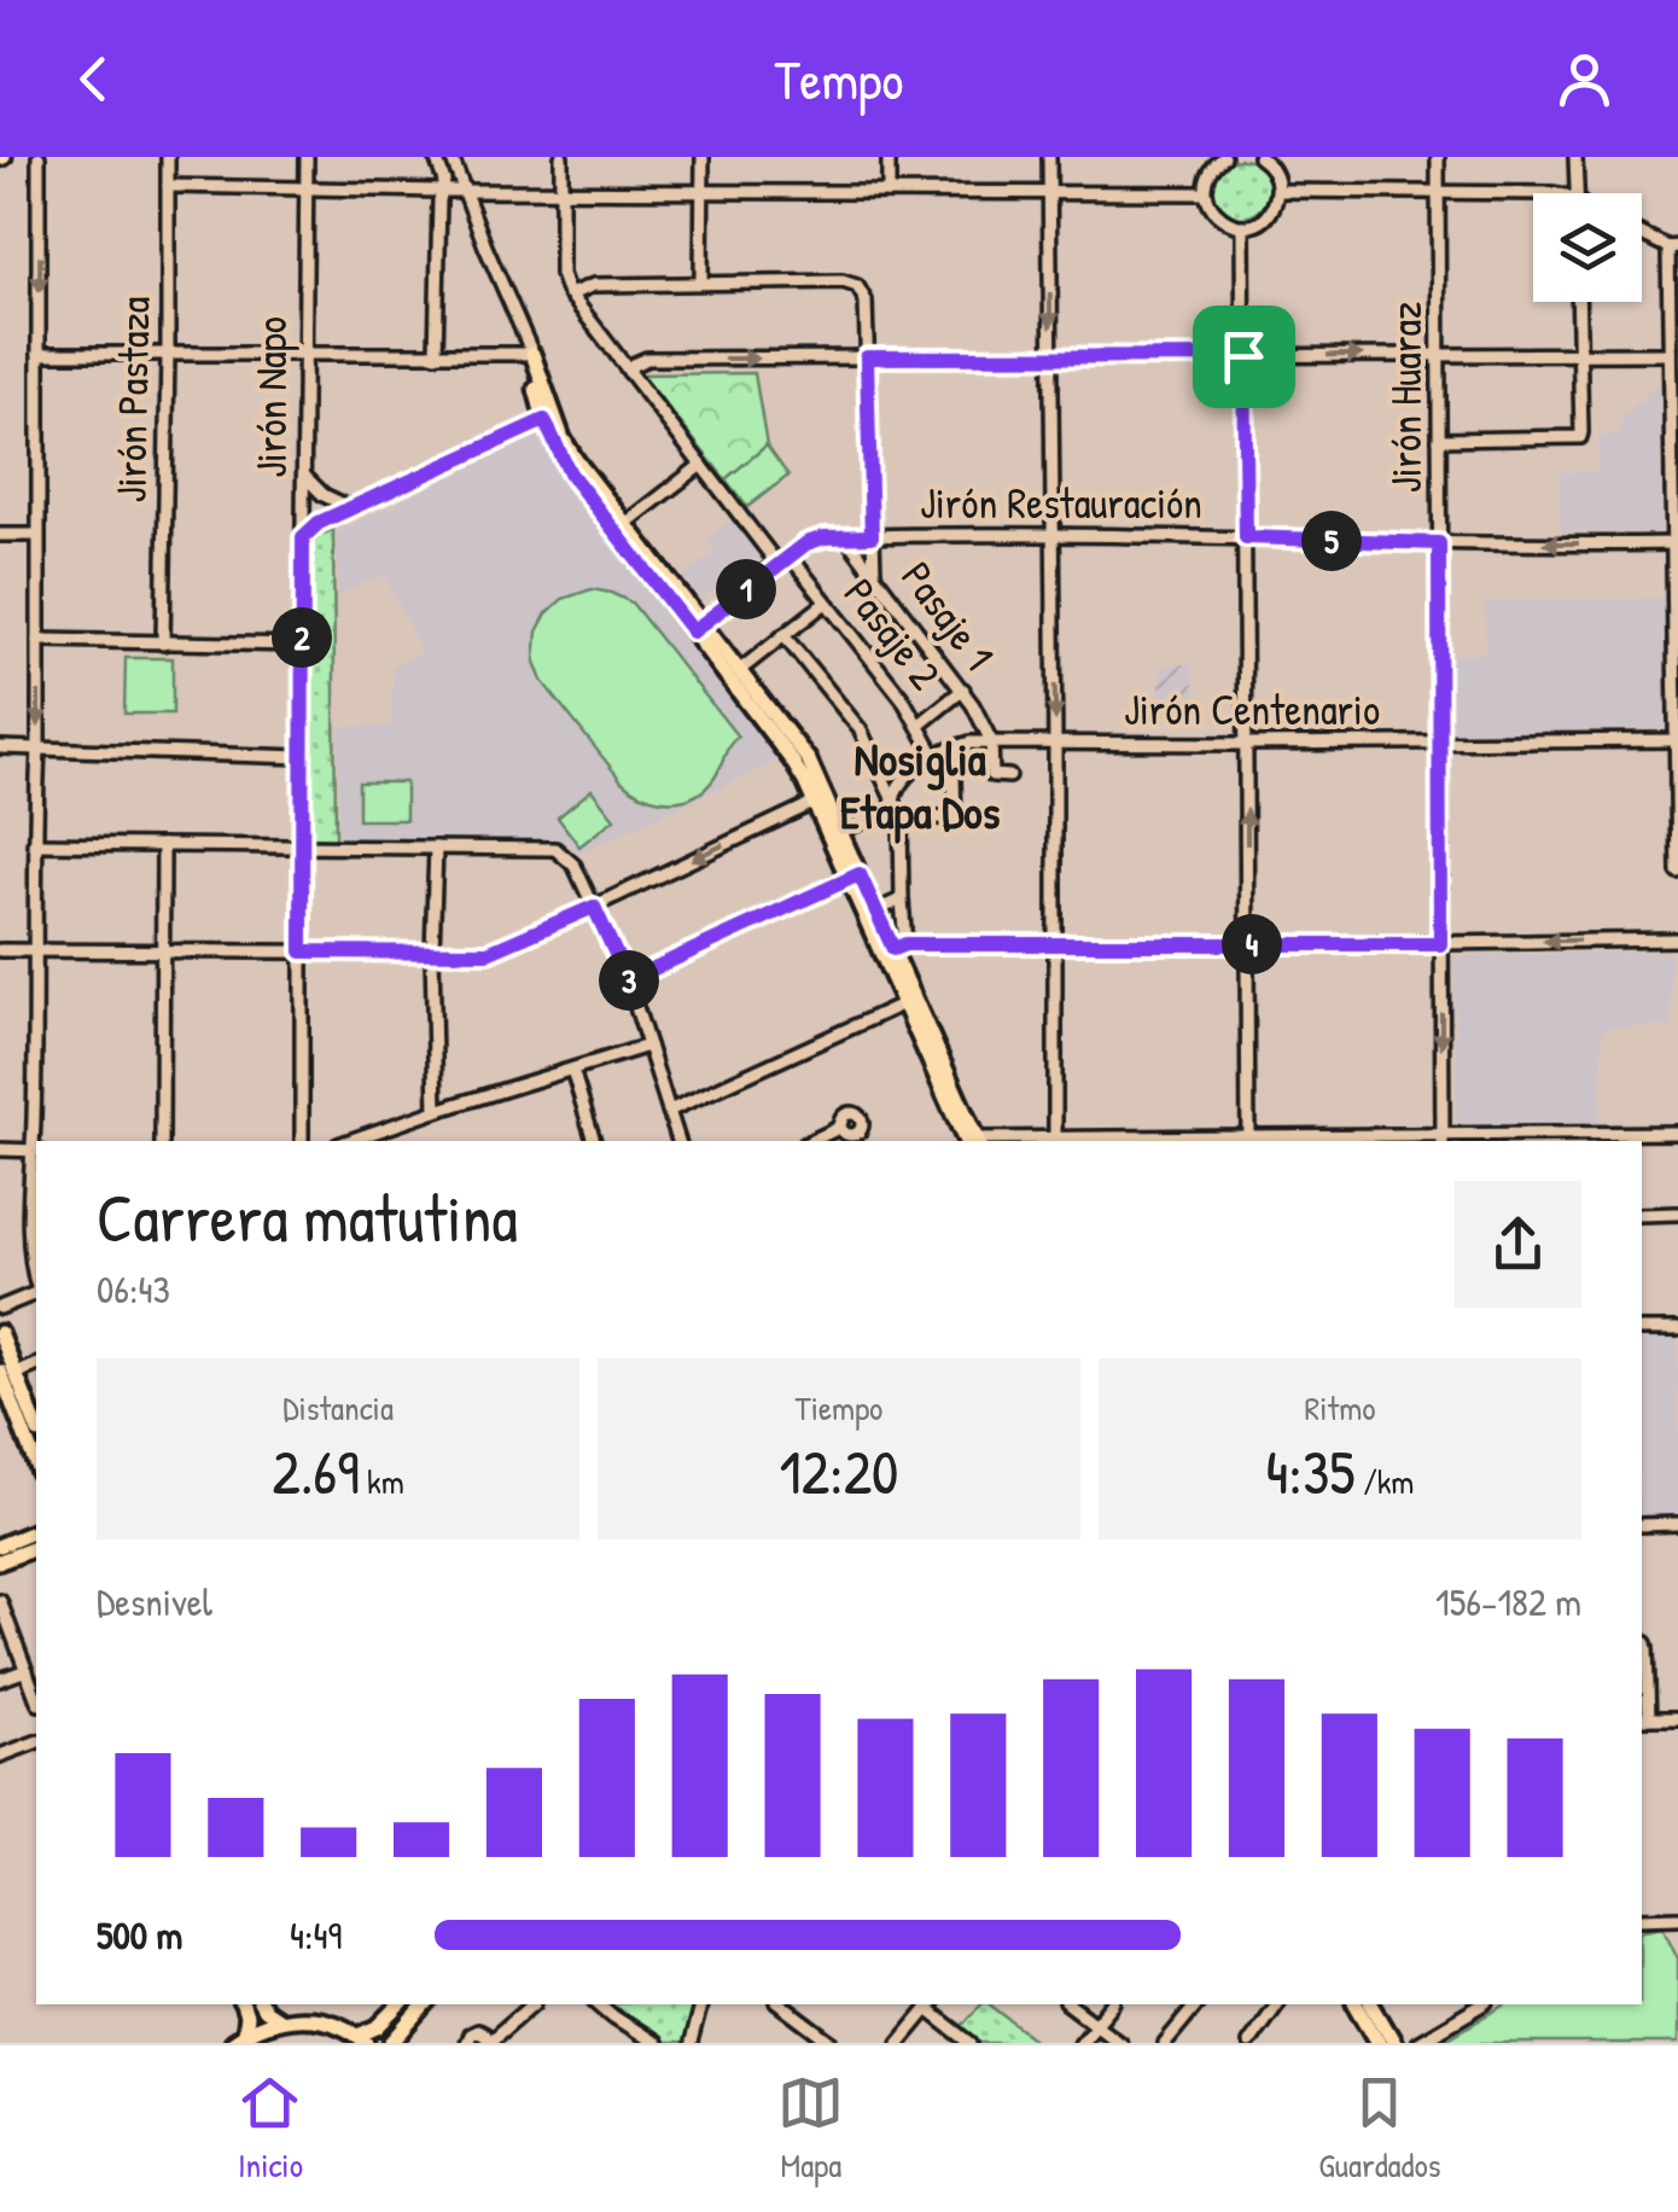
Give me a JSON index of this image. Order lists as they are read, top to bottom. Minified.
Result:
{"streets":{"street":["Jirón Napo","Jirón Huaraz","Jirón Pastaza","Jirón Restauración","Pasaje 1","Pasaje 2","Jirón Centenario"]},"crossings":[["Jirón Huaraz","Jirón Restauración"],["Jirón Huaraz","Jirón Centenario"],["Jirón Restauración","Pasaje 1"],["Jirón Restauración","Pasaje 2"],["Pasaje 1","Jirón Centenario"],["Pasaje 2","Jirón Centenario"]],"districts":["Nosiglia Etapa Dos"],"page":{"header":"Tempo","pins":["5","1","2","4","3"],"heading":["Carrera matutina","06:43"],"stats":[["Distancia","2.69 km"],["Tiempo","12:20"],["Ritmo","4:35 /km"]],"chart":["Desnivel","156–182 m"],"list":[{"name":"500 m","note":"4:49"}],"tabs":["Inicio","Mapa","Guardados"]}}
